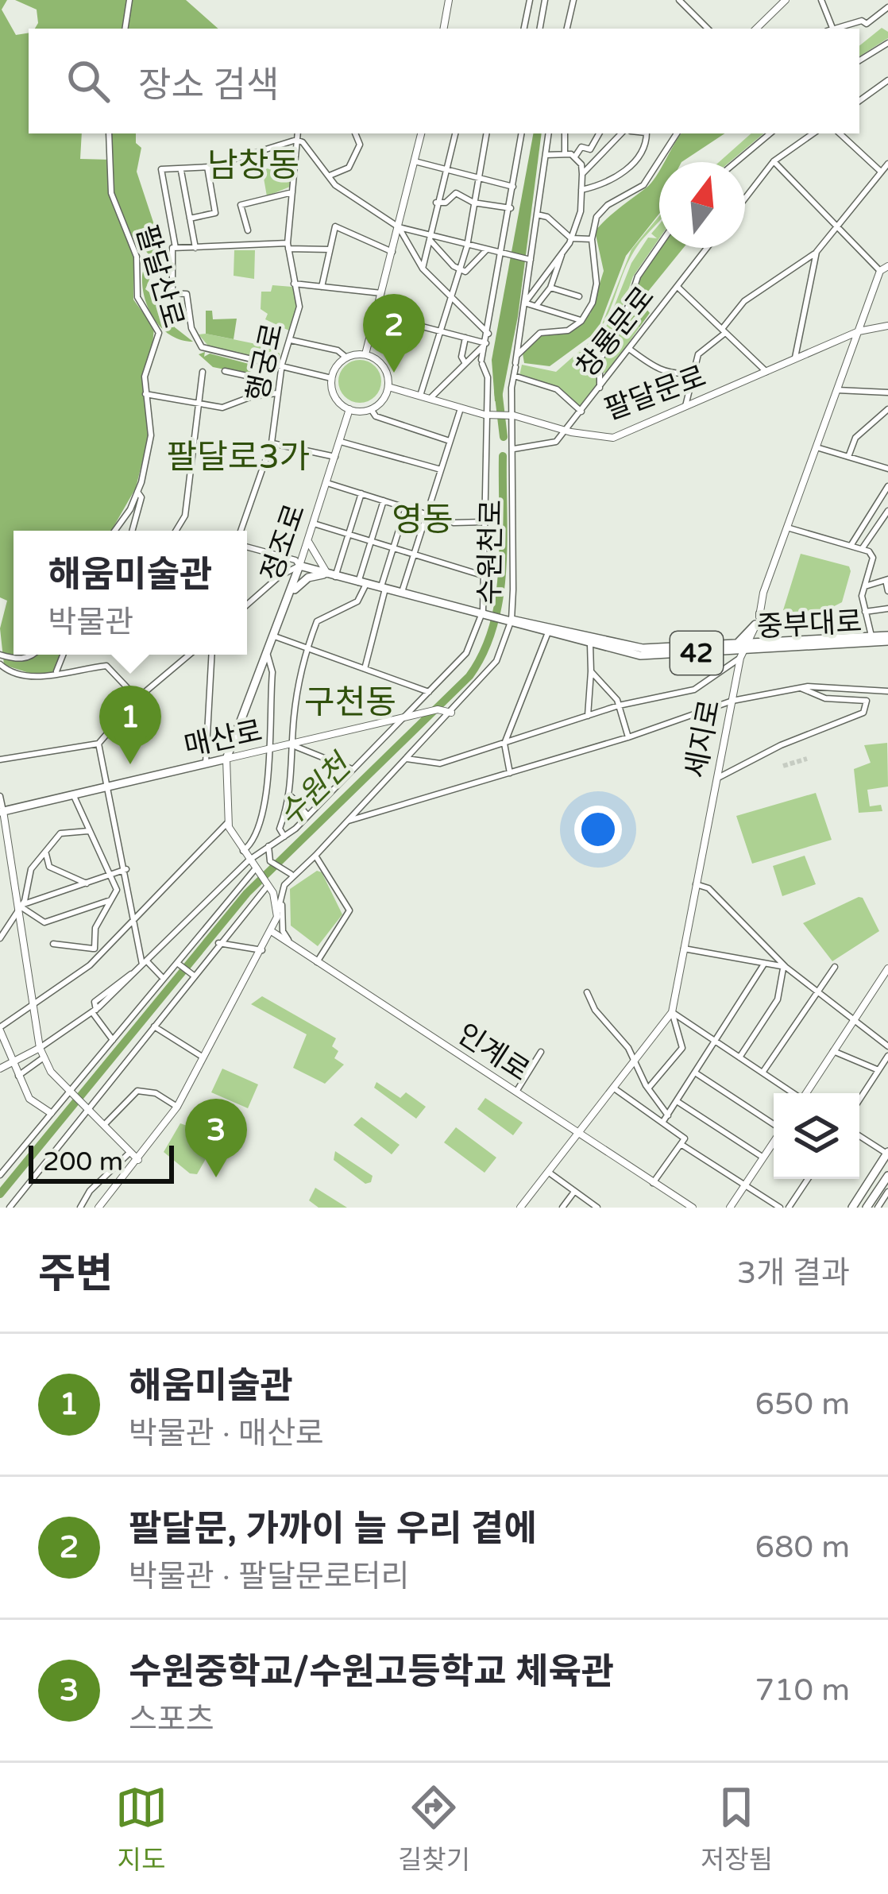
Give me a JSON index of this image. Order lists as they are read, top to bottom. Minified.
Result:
{"streets":{"main road":["정조로","중부대로","42","매산로"],"street":["팔달산로","창룡문로","행궁로","팔달문로","수원천로","세지로","인계로"]},"crossings":[["창룡문로","팔달문로"],["창룡문로","수원천로"],["팔달문로","정조로"],["팔달문로","수원천로"],["팔달문로","세지로"],["정조로","수원천로"],["정조로","중부대로"],["정조로","매산로"],["수원천로","중부대로"],["수원천로","매산로"],["중부대로","세지로"],["세지로","인계로"]],"districts":["남창동","팔달로3가","영동","구천동"],"water":["수원천"],"scale_bar":"200 m","north":"top","page":{"search":"장소 검색","pins":["2","1","3"],"popup":["해움미술관","박물관"],"scale":"200 m","heading":["주변","3개 결과"],"list":[{"mark":"1","name":"해움미술관","note":"박물관 · 매산로","value":"650 m"},{"mark":"2","name":"팔달문, 가까이 늘 우리 곁에","note":"박물관 · 팔달문로터리","value":"680 m"},{"mark":"3","name":"수원중학교/수원고등학교 체육관","note":"스포츠","value":"710 m"}],"nav":["지도","길찾기","저장됨"]}}
